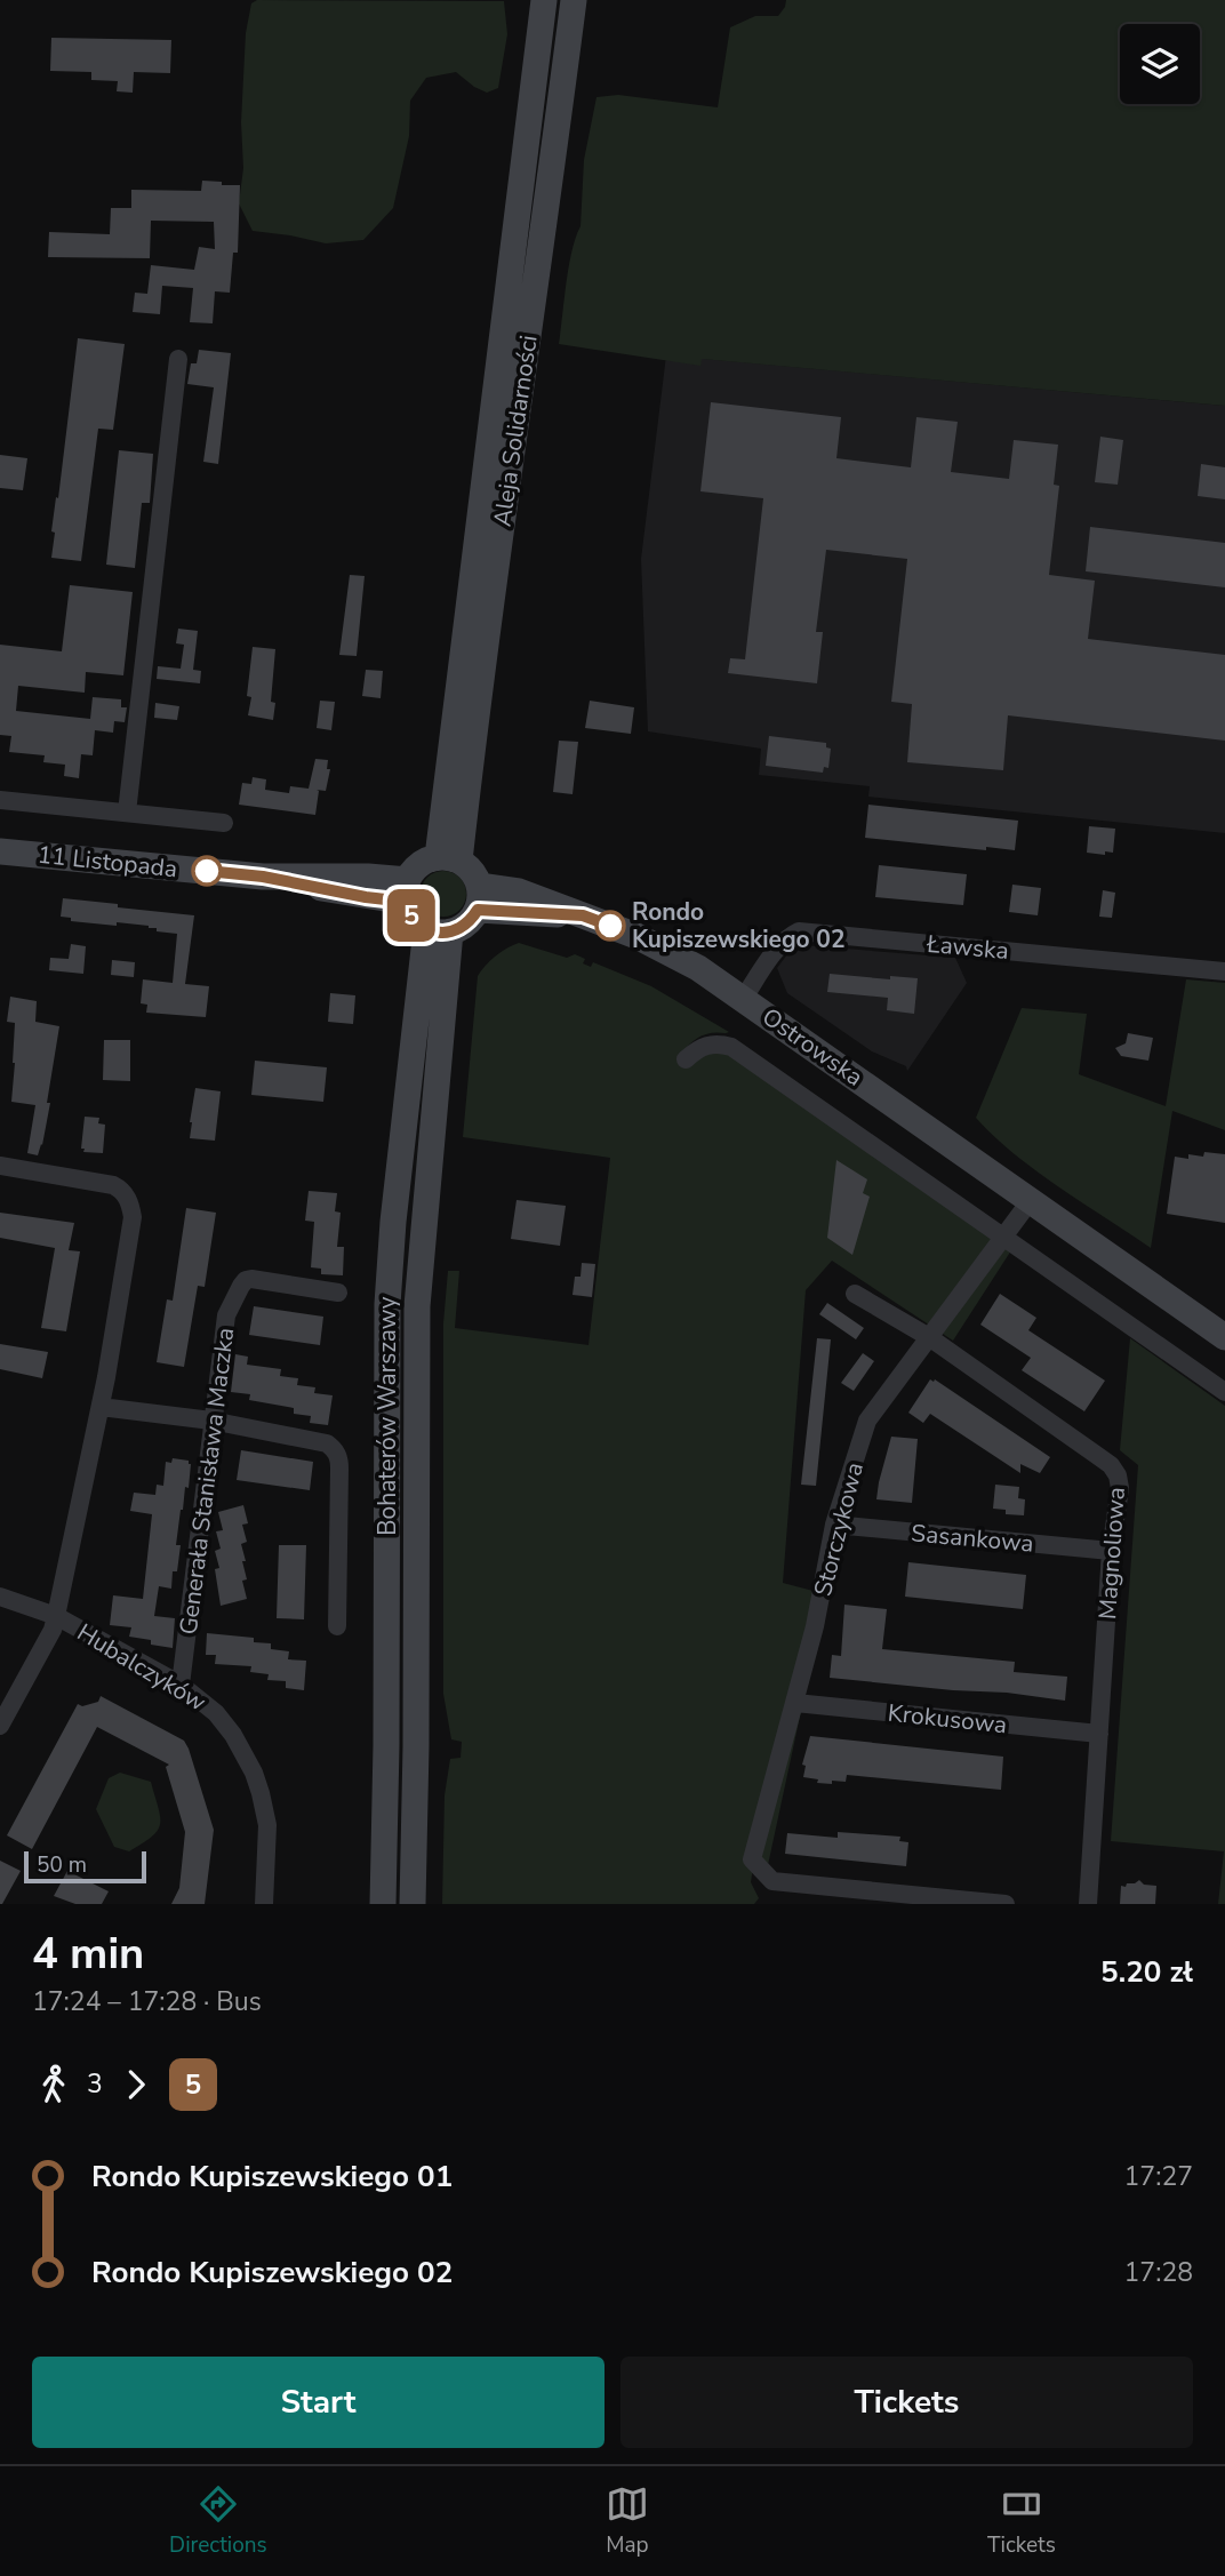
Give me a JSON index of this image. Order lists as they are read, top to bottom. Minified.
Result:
{"streets":{"main road":["Aleja Solidarności","11 Listopada","Ostrowska","Bohaterów Warszawy"],"street":["Ławska","Generała Stanisława Maczka","Storczykowa","Sasankowa","Magnoliowa","Hubalczyków","Krokusowa"]},"crossings":[["Aleja Solidarności","11 Listopada"],["Aleja Solidarności","Ostrowska"],["Aleja Solidarności","Bohaterów Warszawy"],["11 Listopada","Ostrowska"],["11 Listopada","Bohaterów Warszawy"],["Ławska","Ostrowska"],["Ostrowska","Bohaterów Warszawy"],["Ostrowska","Storczykowa"],["Generała Stanisława Maczka","Hubalczyków"],["Storczykowa","Sasankowa"],["Storczykowa","Magnoliowa"],["Storczykowa","Krokusowa"],["Sasankowa","Magnoliowa"],["Magnoliowa","Krokusowa"]],"places":["Rondo Kupiszewskiego 02"],"lines":["bus line 5"],"scale_bar":"50 m","page":{"on_map":"5","scale":"50 m","heading":["4 min","17:24 – 17:28 · Bus","5.20 zł"],"legs":["3","5"],"list":[{"name":"Rondo Kupiszewskiego 01","value":"17:27"},{"name":"Rondo Kupiszewskiego 02","value":"17:28"}],"buttons":["Start","Tickets"],"tabs":["Directions","Map","Tickets"]}}
